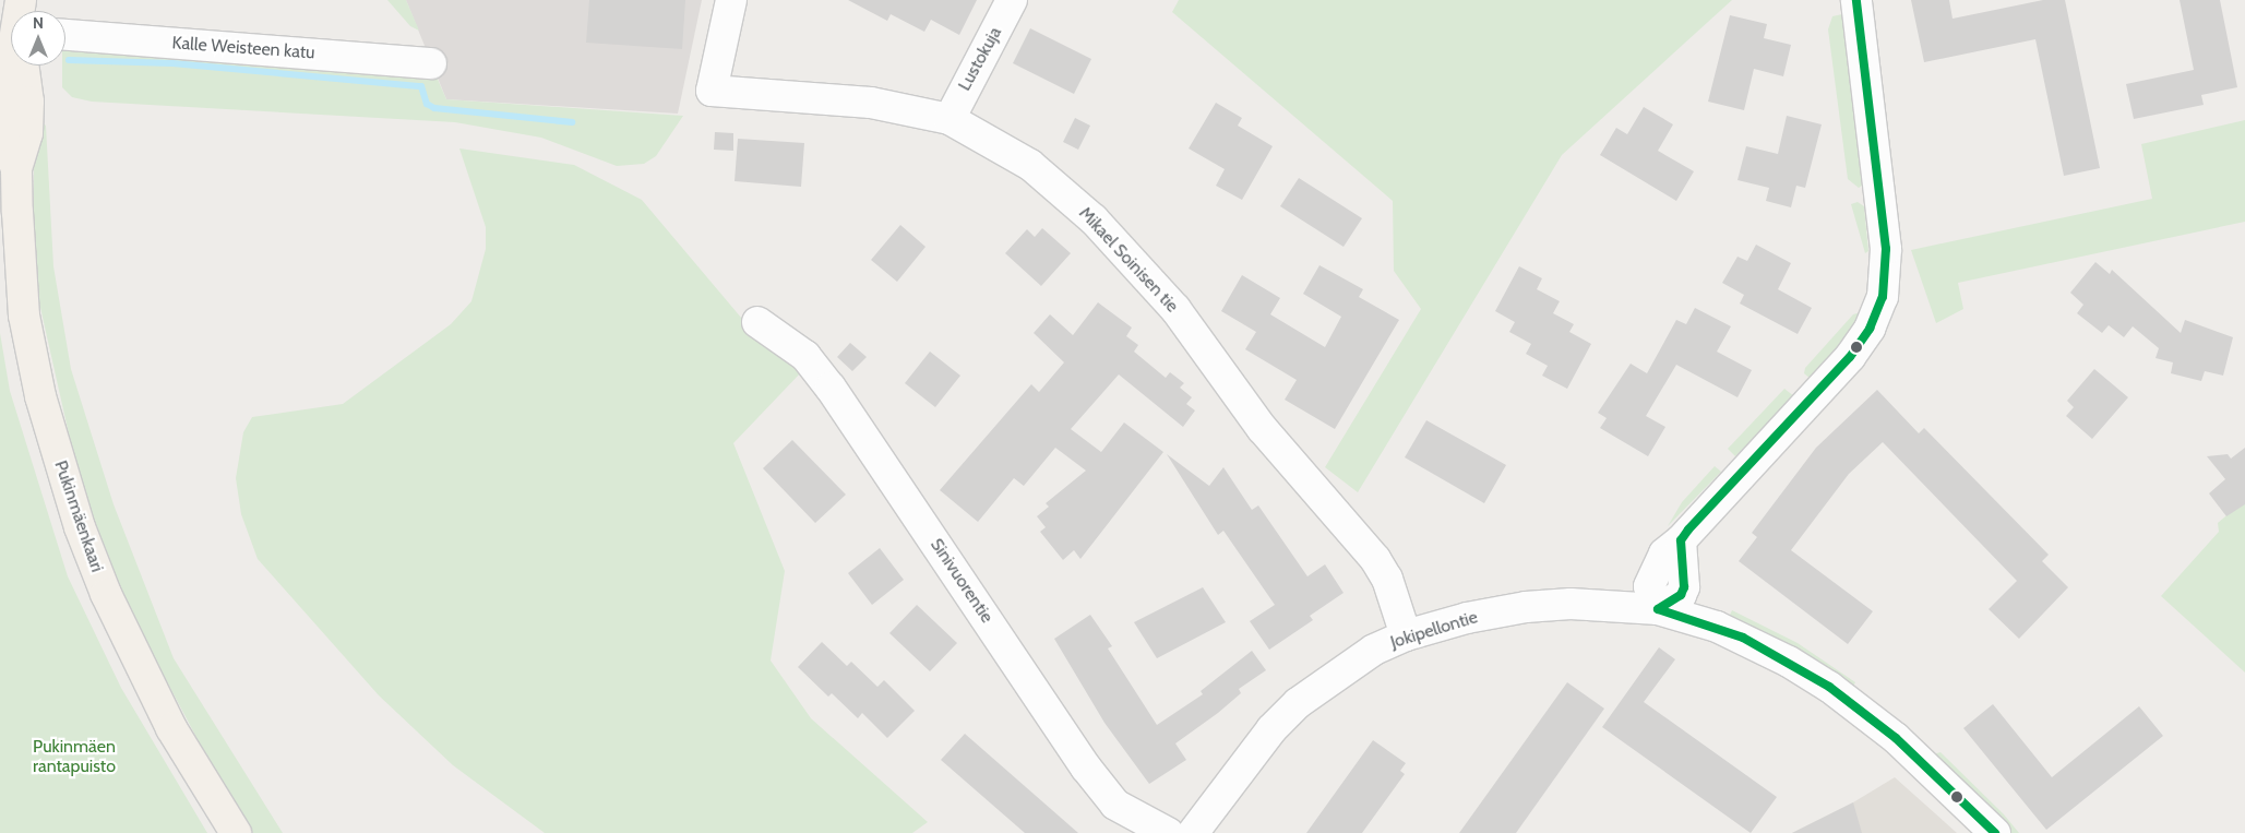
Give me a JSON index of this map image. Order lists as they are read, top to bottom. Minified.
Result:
{"streets":{"main road":["Pukinmäenkaari"],"street":["Kalle Weisteen katu","Lustokuja","Mikael Soinisen tie","Sinivuorentie","Jokipellontie"]},"crossings":[["Lustokuja","Mikael Soinisen tie"],["Mikael Soinisen tie","Jokipellontie"]],"parks":["Pukinmäen rantapuisto"],"north":"top"}
